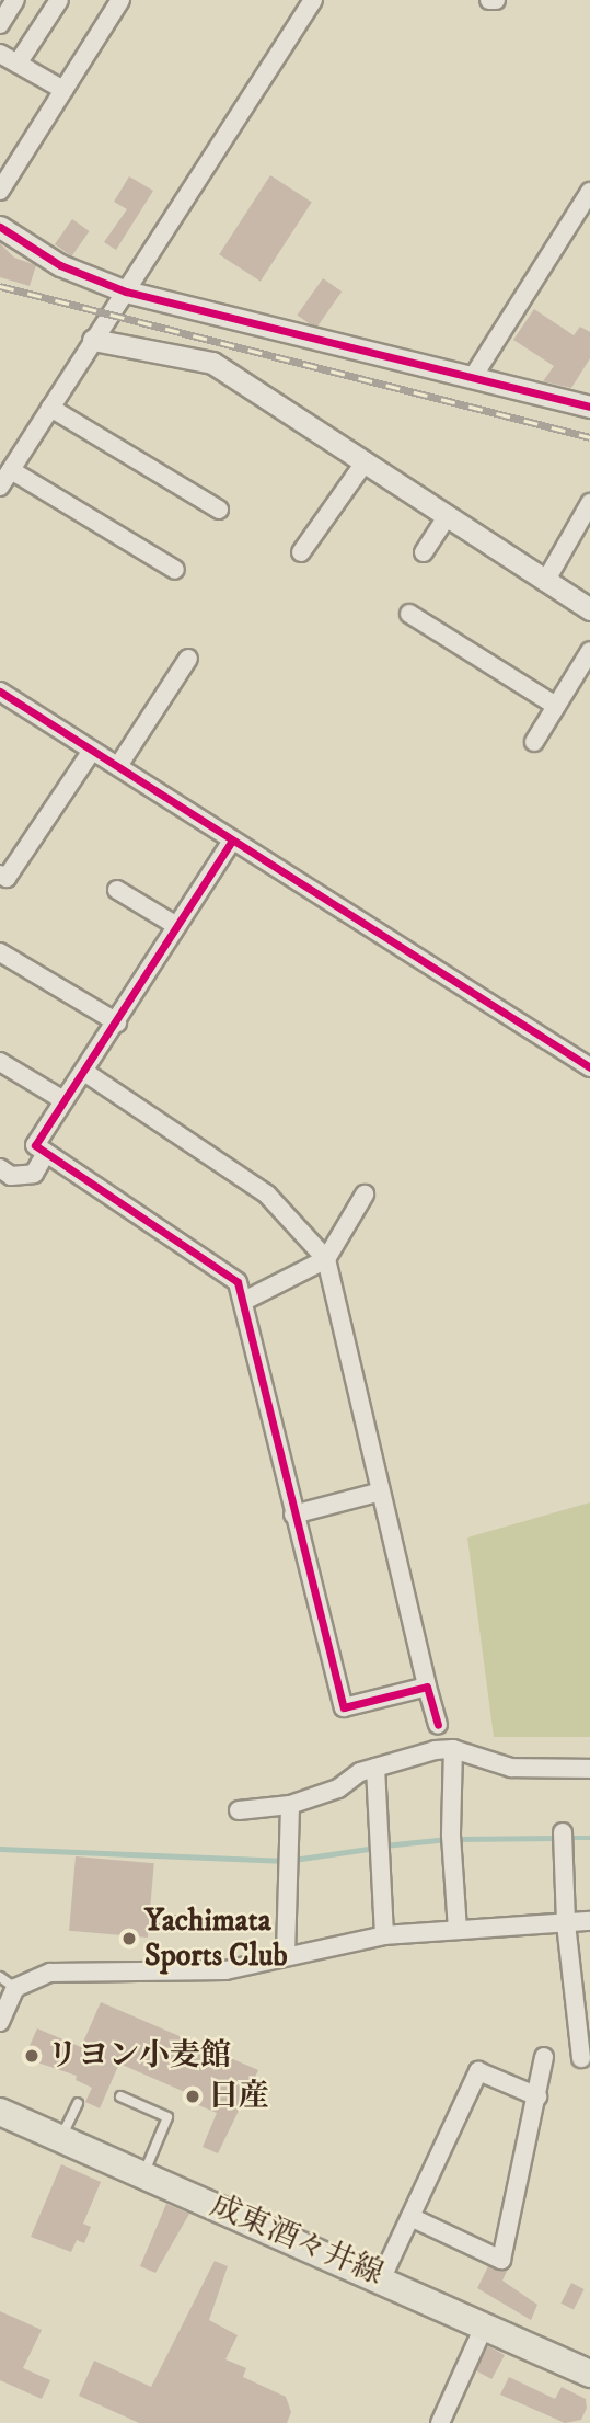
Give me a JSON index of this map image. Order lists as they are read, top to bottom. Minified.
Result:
{"streets":{"main road":["成東酒々井線"]},"places":["Yachimata Sports Club","リヨン小麦館","日産"]}
